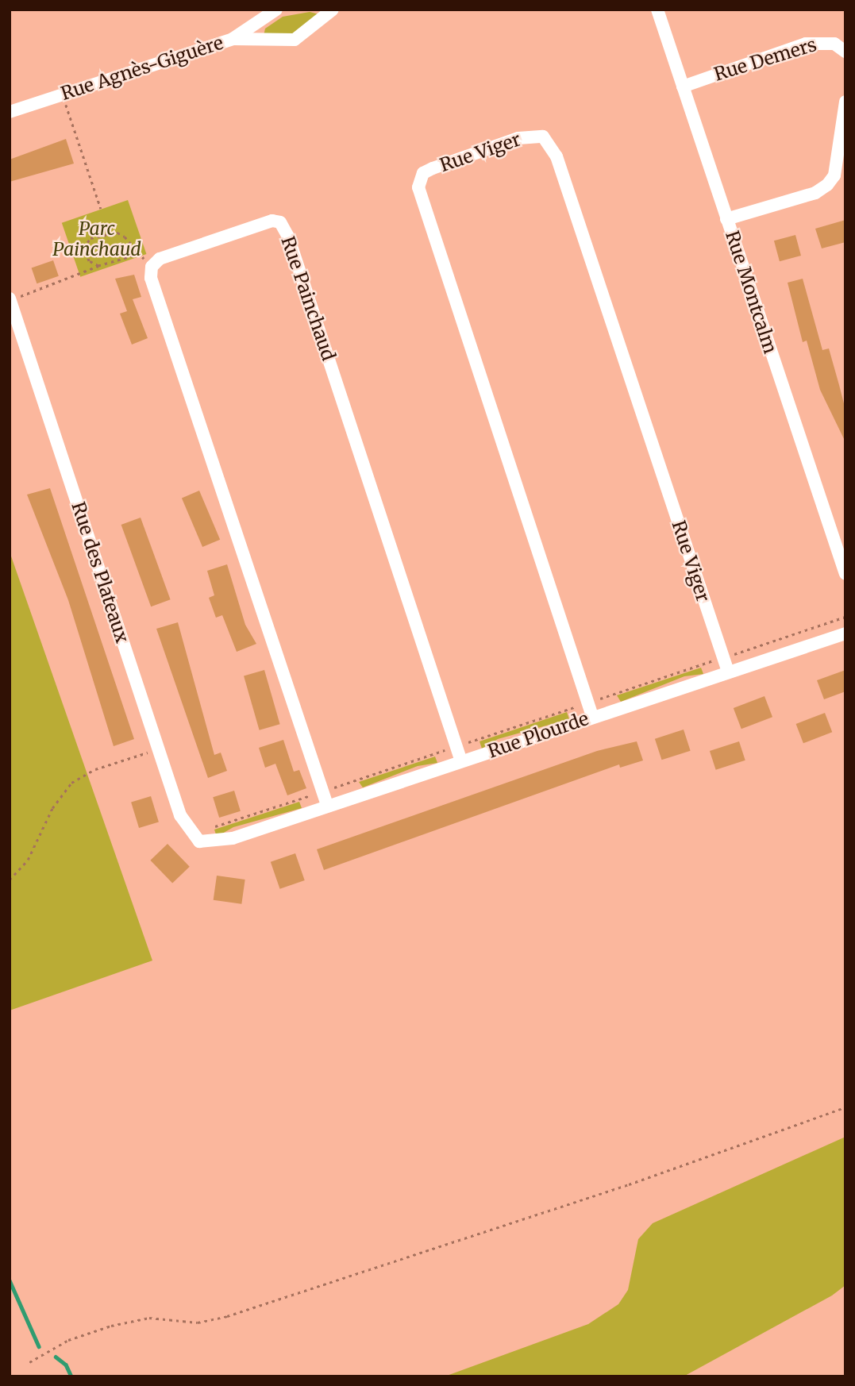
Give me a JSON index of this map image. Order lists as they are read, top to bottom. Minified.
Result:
{"streets":{"street":["Rue Demers","Rue Agnès-Giguère","Rue Viger","Rue Montcalm","Rue Painchaud","Rue des Plateaux","Rue Plourde"]},"crossings":[["Rue Demers","Rue Montcalm"],["Rue Viger","Rue Plourde"],["Rue Painchaud","Rue Plourde"],["Rue des Plateaux","Rue Plourde"]],"parks":["Parc Painchaud"]}
